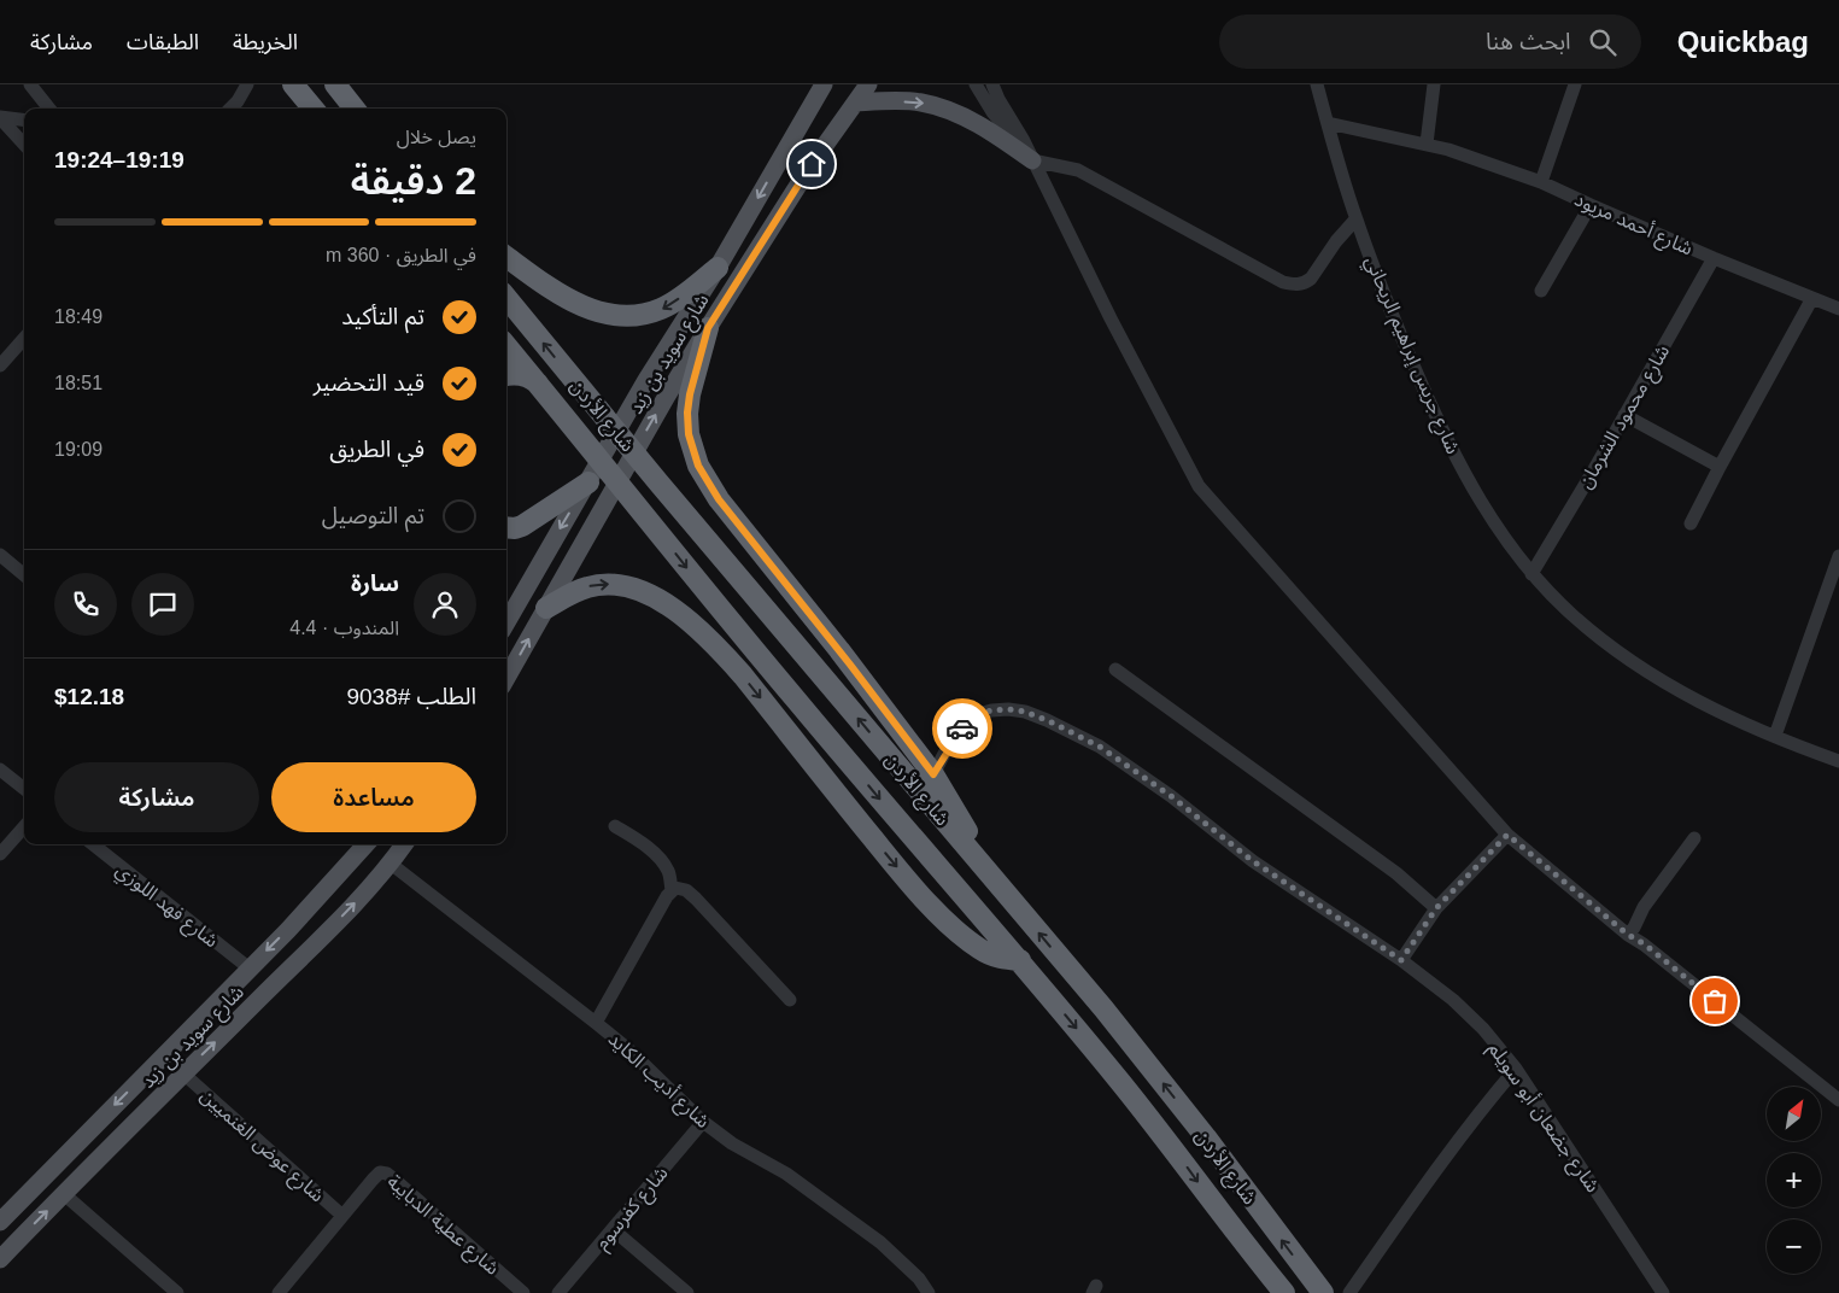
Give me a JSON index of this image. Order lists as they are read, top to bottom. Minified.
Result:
{"streets":{"highway":["شارع الأردن"],"main road":["شارع سويد بن زيد"],"street":["شارع أحمد مريود","شارع جريس إبراهيم الريحاني","شارع محمود الشرمان","شارع فهد اللوزي","شارع أديب الكايد","شارع جضعان أبو سويلم","شارع عوض الغنميين","شارع كفرسوم","شارع عطية الدبايبة"]},"crossings":[["شارع أحمد مريود","شارع جريس إبراهيم الريحاني"],["شارع أحمد مريود","شارع محمود الشرمان"],["شارع سويد بن زيد","شارع فهد اللوزي"],["شارع سويد بن زيد","شارع أديب الكايد"],["شارع سويد بن زيد","شارع عوض الغنميين"],["شارع جريس إبراهيم الريحاني","شارع محمود الشرمان"],["شارع الأردن","شارع جضعان أبو سويلم"],["شارع أديب الكايد","شارع كفرسوم"],["شارع عوض الغنميين","شارع عطية الدبايبة"]],"north":"top right","page":{"header":"Quickbag","search":"ابحث هنا","nav":["الخريطة","الطبقات","مشاركة"],"heading":["2 دقيقة","يصل خلال","19:19–19:24"],"panel":["سارة","المندوب · 4.4","الطلب #9038","$12.18"],"bar":"في الطريق · 360 m","list":[["تم التأكيد","18:49"],["قيد التحضير","18:51"],["في الطريق","19:09"],"تم التوصيل"],"buttons":["مساعدة","مشاركة"],"map_buttons":["+","−"]}}
